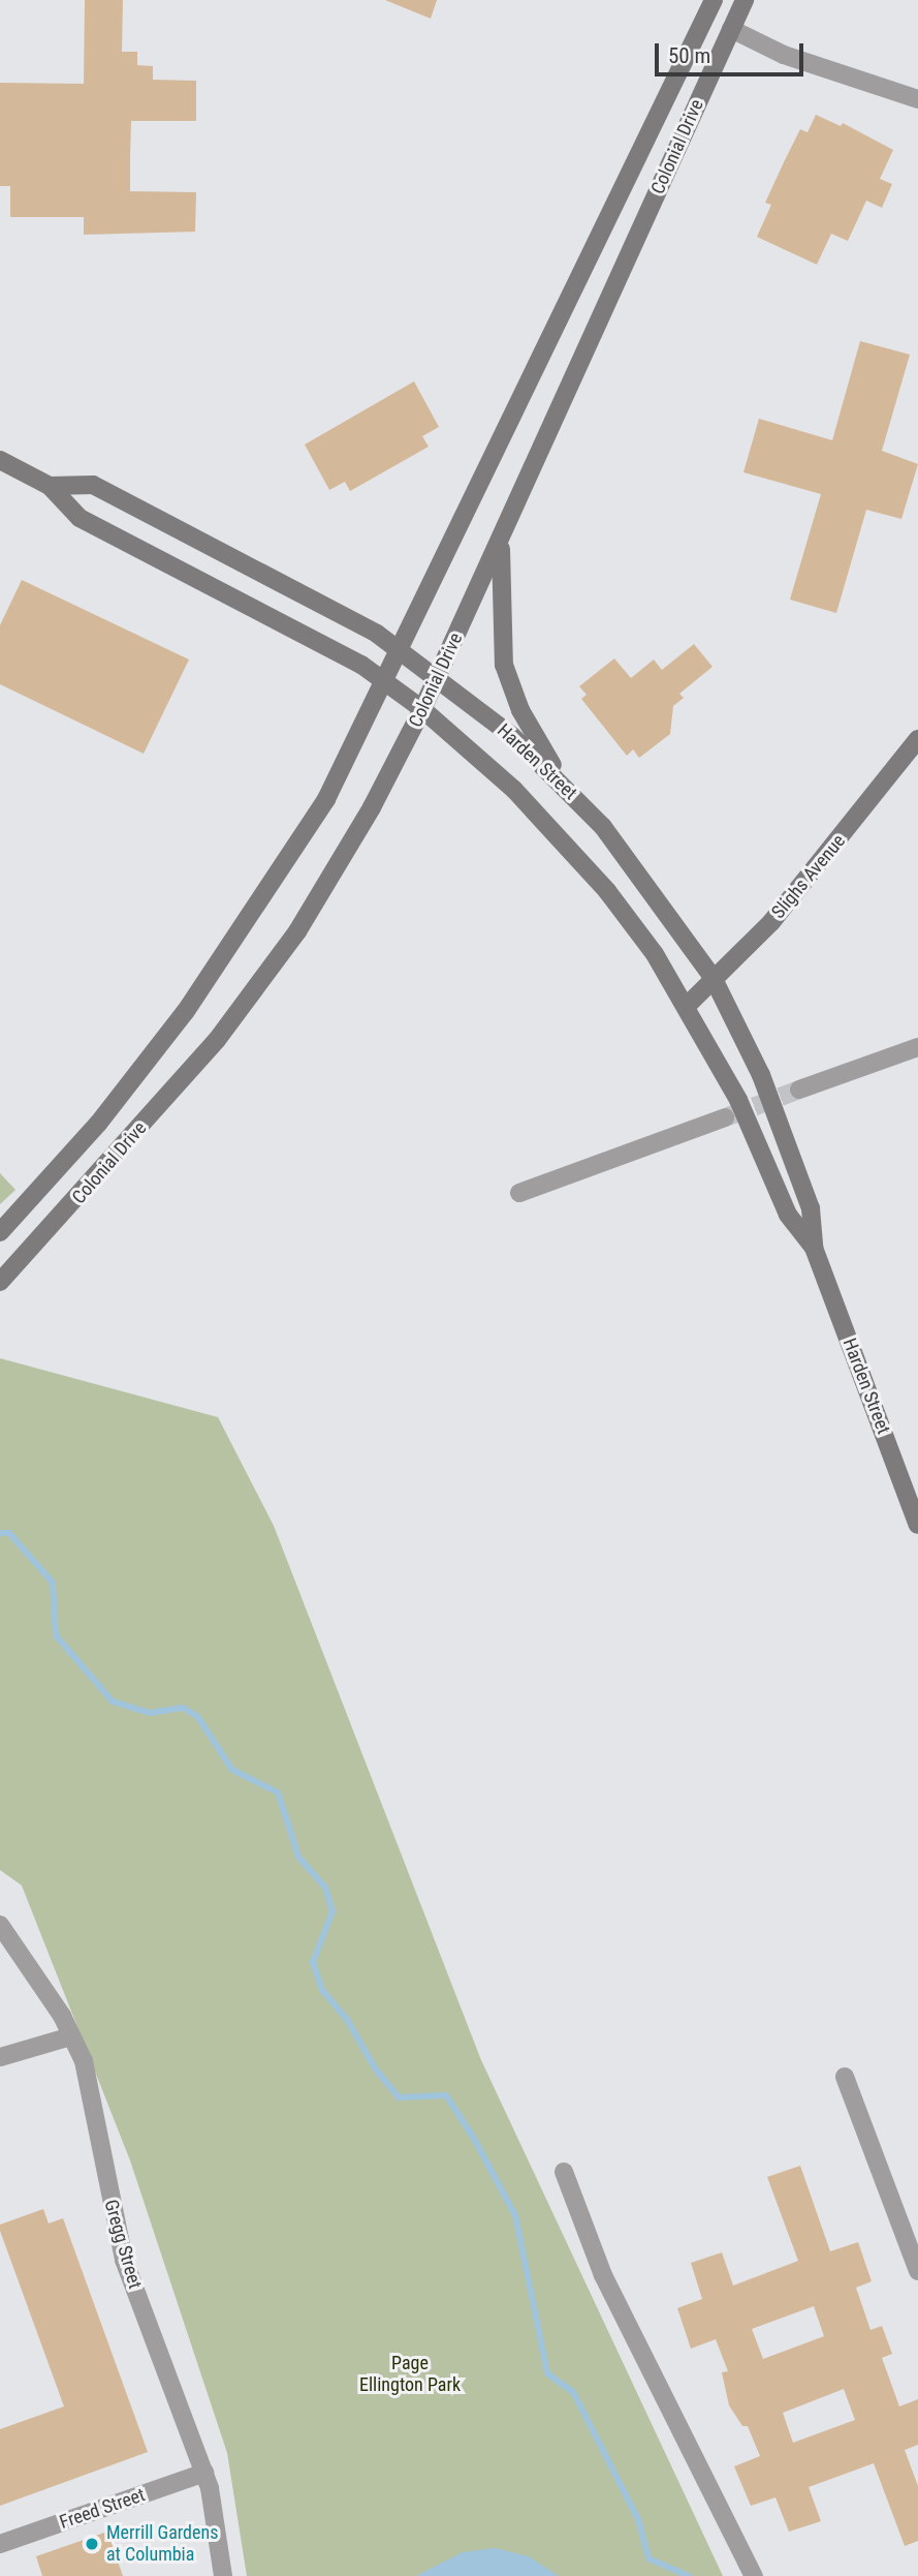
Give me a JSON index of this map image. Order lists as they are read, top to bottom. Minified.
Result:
{"streets":{"main road":["Colonial Drive","Harden Street","Slighs Avenue"],"street":["Gregg Street","Freed Street"]},"crossings":[["Colonial Drive","Harden Street"],["Harden Street","Slighs Avenue"],["Gregg Street","Freed Street"]],"parks":["Page Ellington Park"],"places":["Merrill Gardens at Columbia"],"scale_bar":"50 m"}
